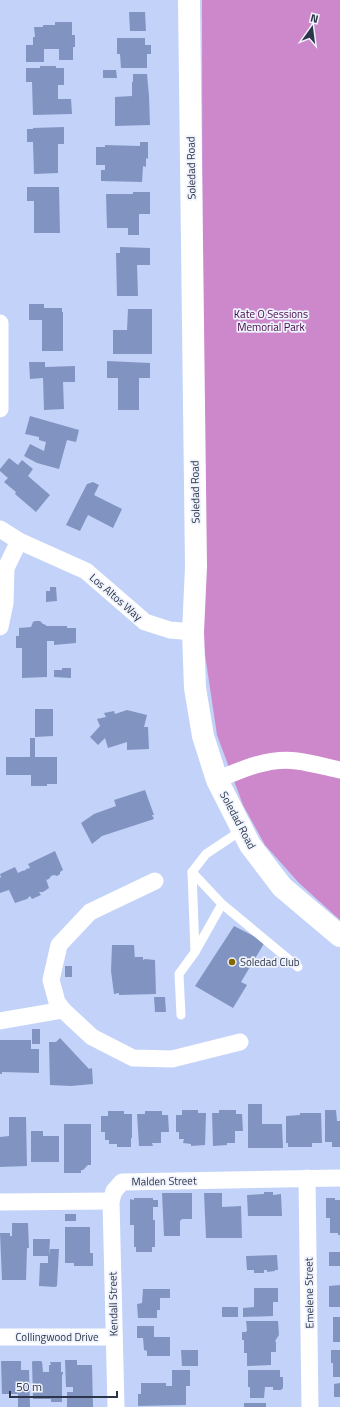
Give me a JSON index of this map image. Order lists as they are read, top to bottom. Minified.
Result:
{"streets":{"street":["Soledad Road","Los Altos Way","Malden Street","Emelene Street","Kendall Street","Collingwood Drive"]},"crossings":[["Soledad Road","Los Altos Way"],["Malden Street","Emelene Street"],["Malden Street","Kendall Street"],["Kendall Street","Collingwood Drive"]],"parks":["Kate O Sessions Memorial Park"],"places":["Soledad Club"],"scale_bar":"50 m","north":"top"}
